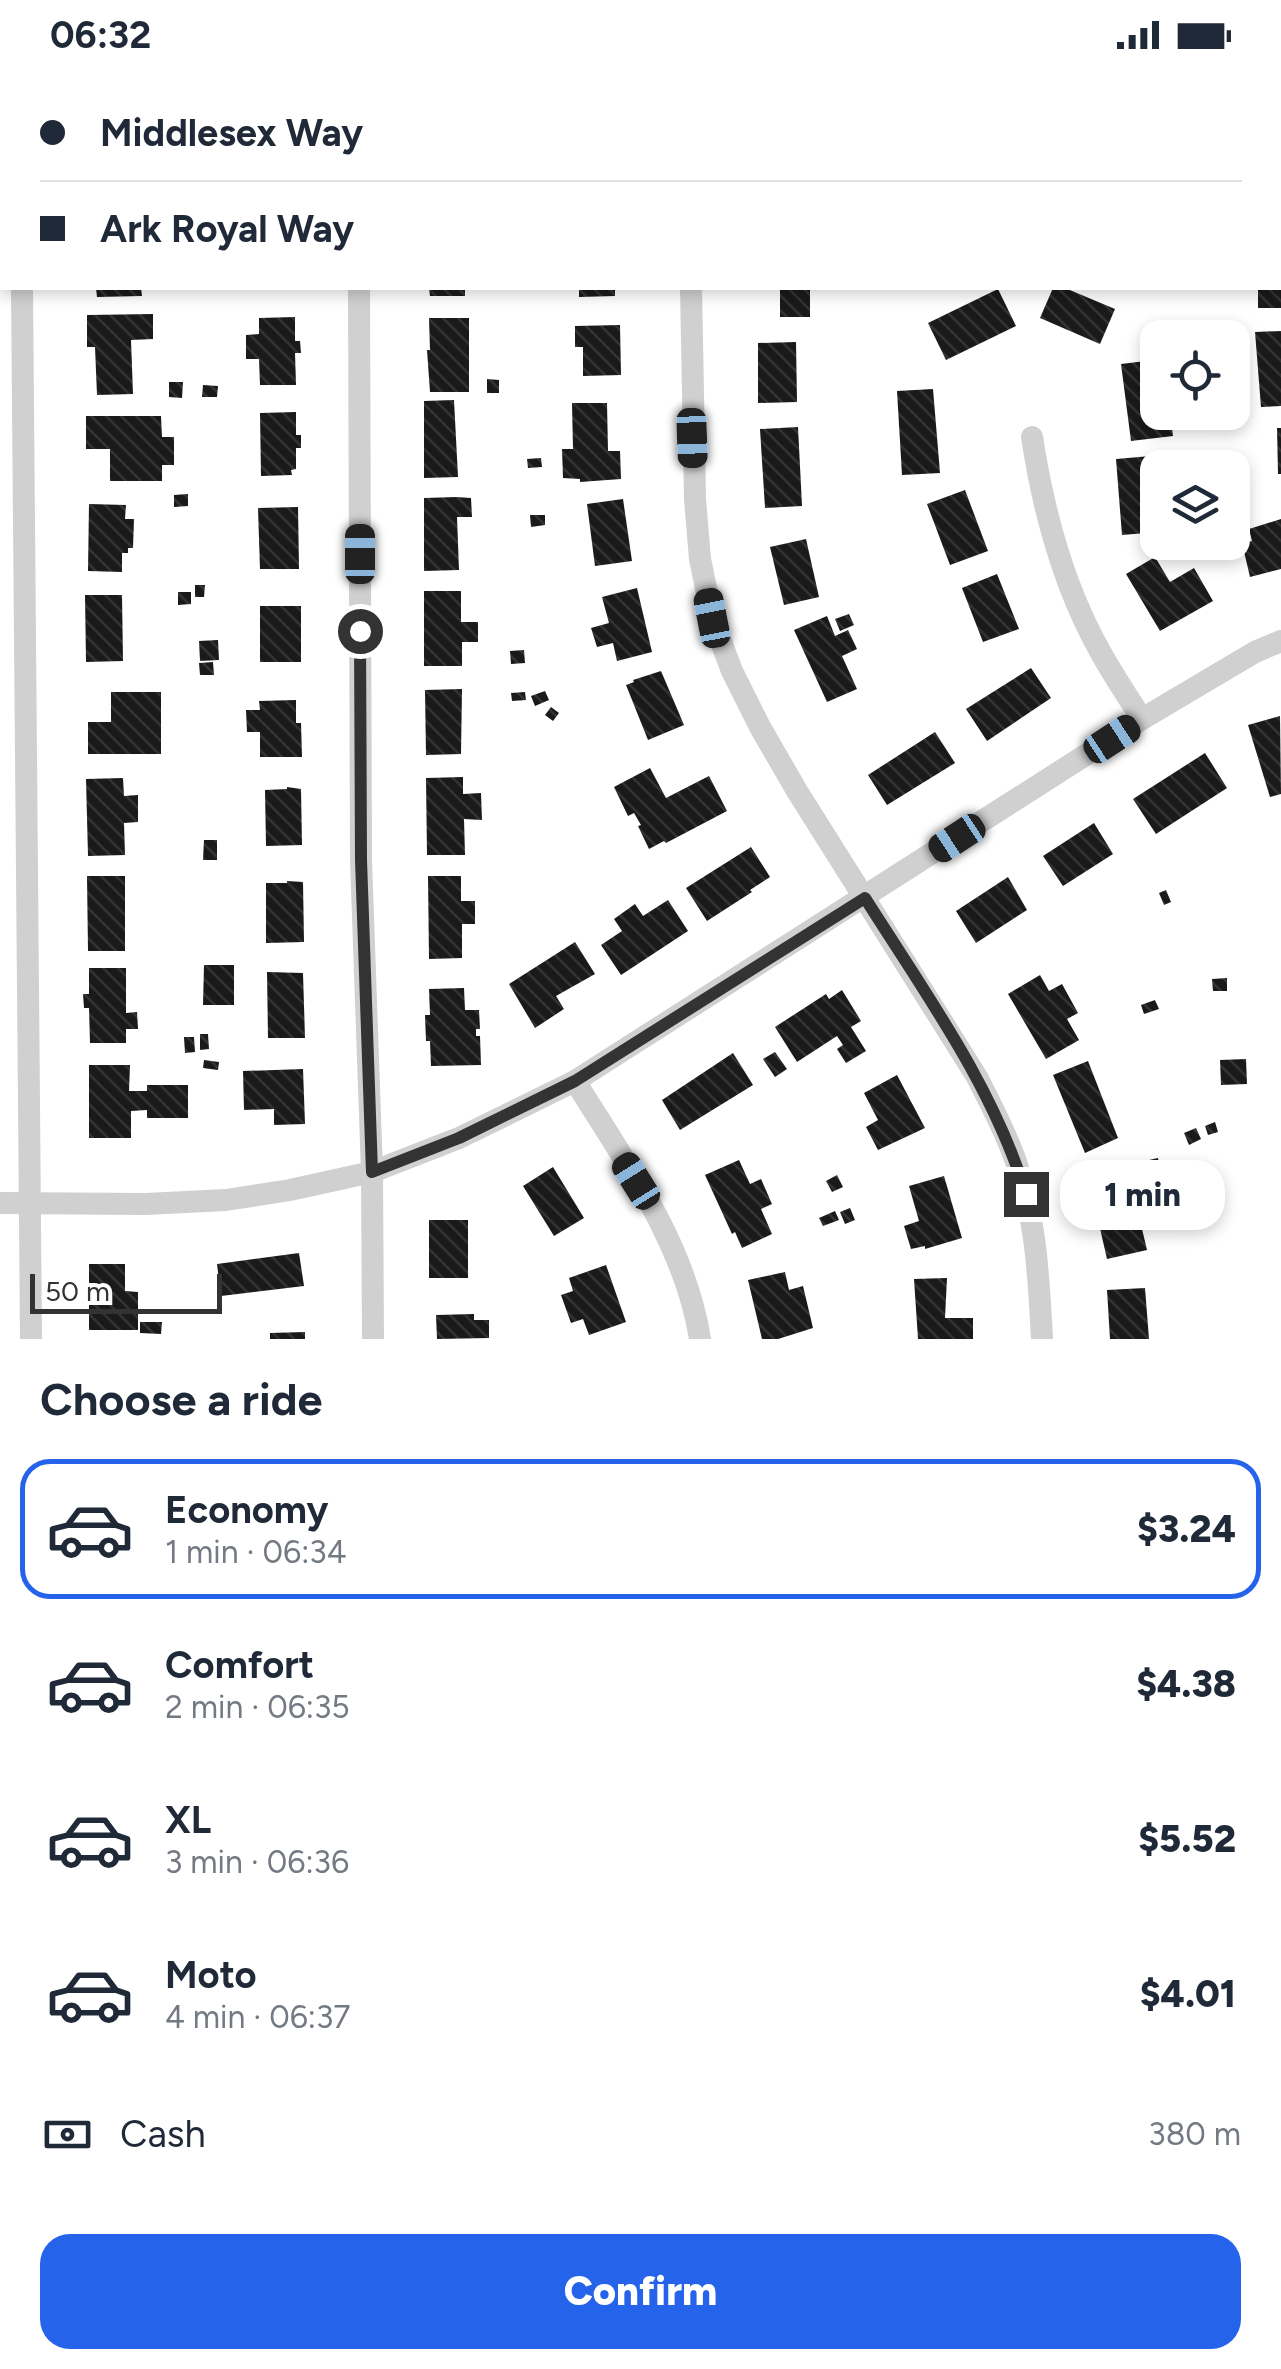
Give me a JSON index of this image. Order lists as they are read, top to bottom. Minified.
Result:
{"scale_bar":"50 m","page":{"status":"06:32","banner":["Middlesex Way","Ark Royal Way"],"bubble":"1 min","scale":"50 m","heading":"Choose a ride","list":[{"name":"Economy","note":"1 min · 06:34","value":"$3.24"},{"name":"Comfort","note":"2 min · 06:35","value":"$4.38"},{"name":"XL","note":"3 min · 06:36","value":"$5.52"},{"name":"Moto","note":"4 min · 06:37","value":"$4.01"}],"pay":["Cash","380 m"],"buttons":"Confirm"}}
